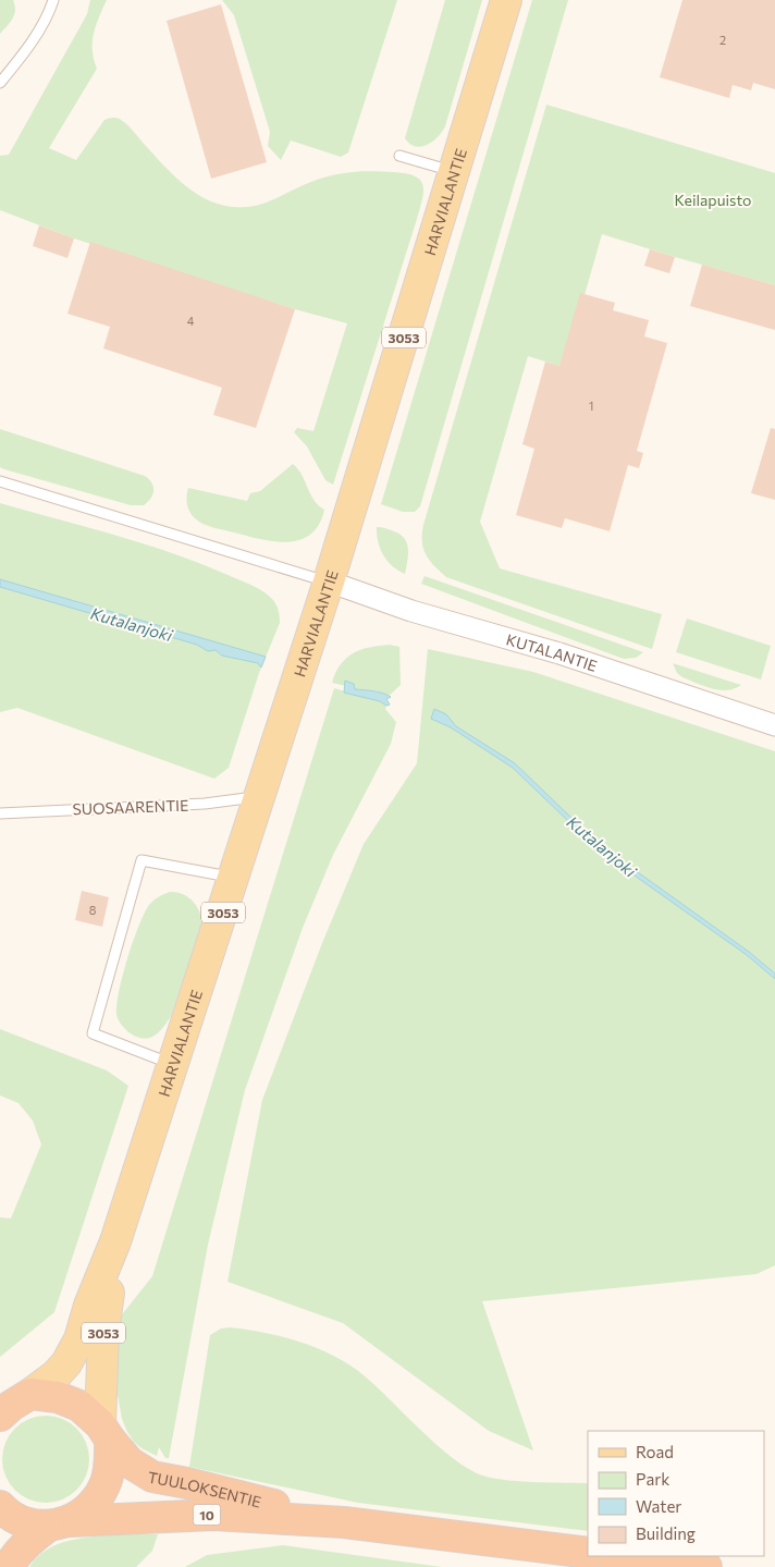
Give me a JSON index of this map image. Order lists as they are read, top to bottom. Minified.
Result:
{"streets":{"highway":["TUULOKSENTIE","10"],"main road":["HARVIALANTIE","3053"],"street":["KUTALANTIE"],"lane":["SUOSAARENTIE"]},"crossings":[["HARVIALANTIE","KUTALANTIE"],["HARVIALANTIE","SUOSAARENTIE"],["HARVIALANTIE","TUULOKSENTIE"],["HARVIALANTIE","10"],["TUULOKSENTIE","10"]],"water":["Kutalanjoki"],"parks":["Keilapuisto"],"house_numbers":["2","4","1","8"],"legend":["Road","Park","Water","Building"]}
